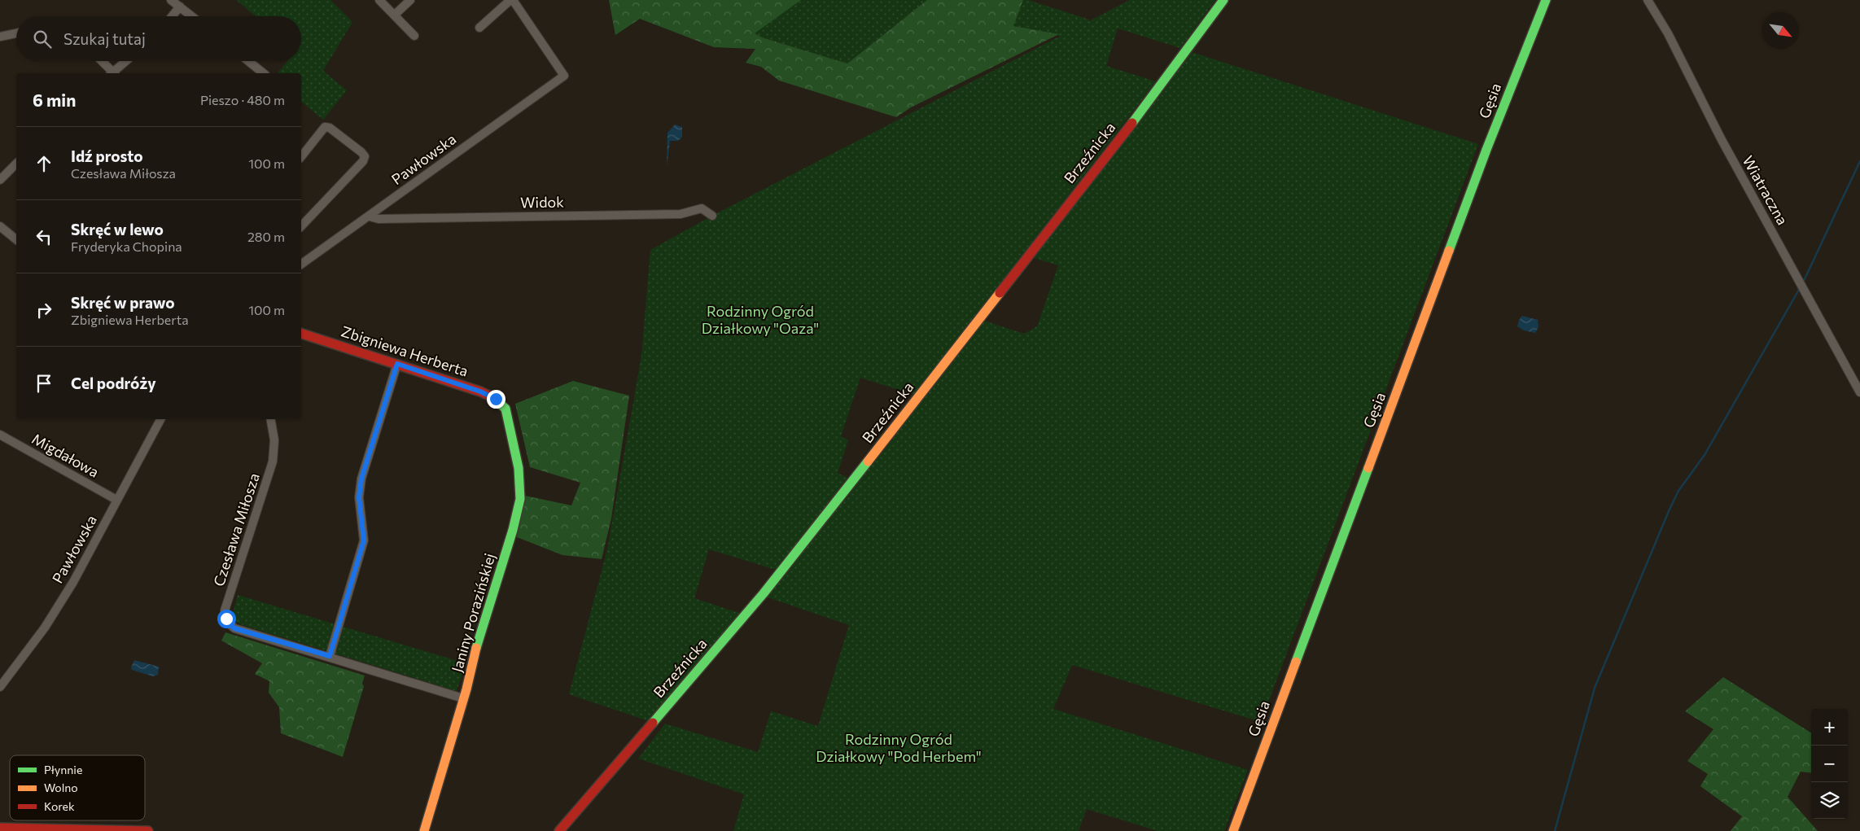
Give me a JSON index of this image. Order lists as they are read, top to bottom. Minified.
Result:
{"streets":{"street":["Gęsia","Brzeźnicka","Pawłowska","Wiatraczna","Widok","Zbigniewa Herberta","Migdałowa","Czesława Miłosza","Janiny Porazińskiej"]},"crossings":[["Pawłowska","Widok"],["Pawłowska","Migdałowa"],["Zbigniewa Herberta","Janiny Porazińskiej"],["Czesława Miłosza","Janiny Porazińskiej"]],"parks":["Rodzinny Ogród Działkowy \"Oaza\"","Rodzinny Ogród Działkowy \"Pod Herbem\""],"legend":["Płynnie","Wolno","Korek"],"north":"bottom right","page":{"search":"Szukaj tutaj","heading":["6 min","Pieszo · 480 m"],"list":[["Idź prosto","Czesława Miłosza","100 m"],["Skręć w lewo","Fryderyka Chopina","280 m"],["Skręć w prawo","Zbigniewa Herberta","100 m"],"Cel podróży"],"map_buttons":["+","−"]}}
